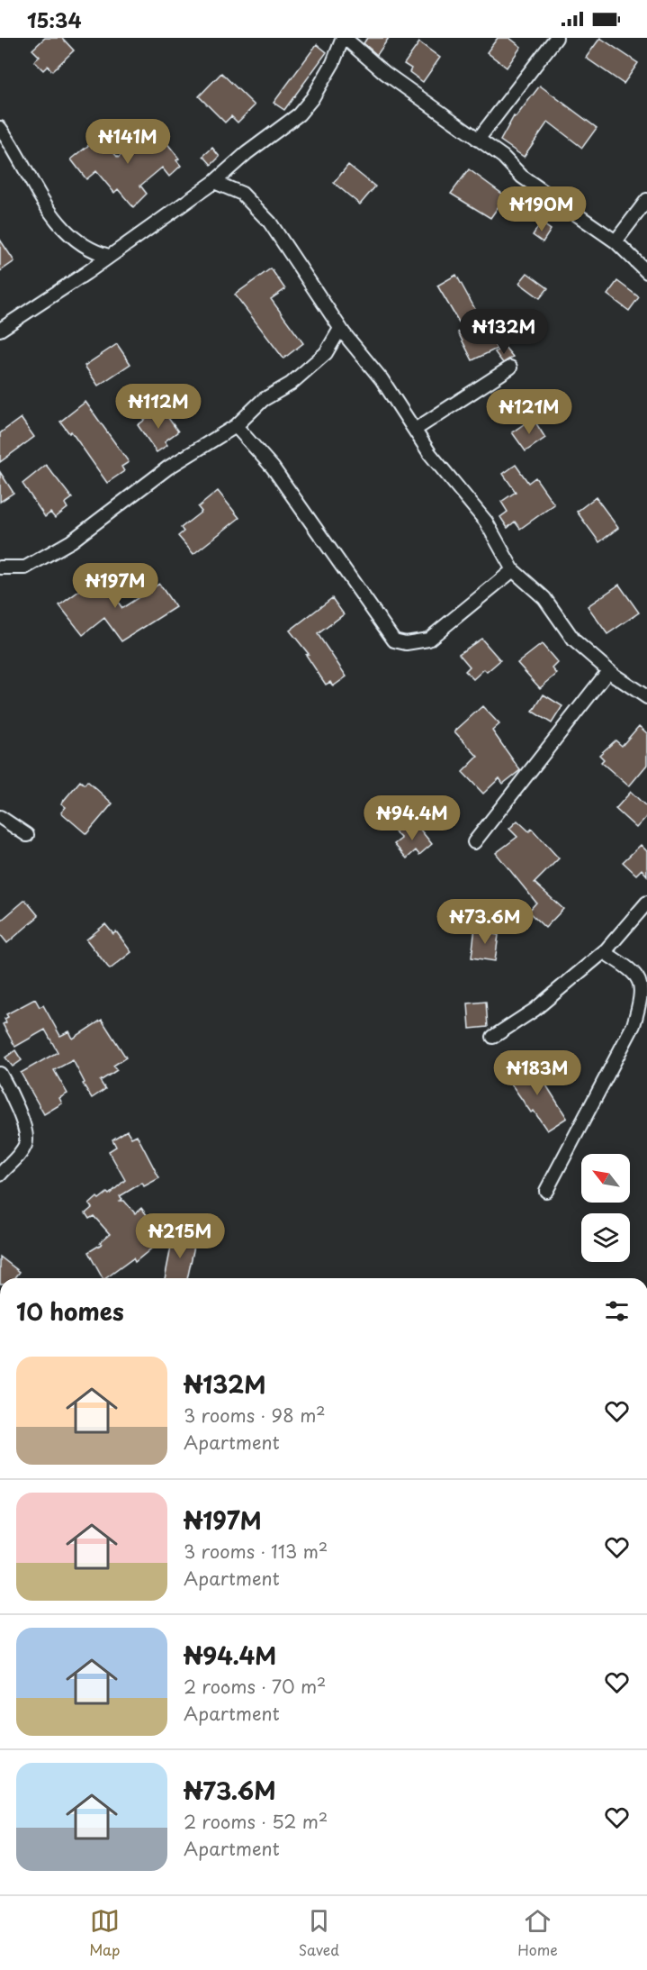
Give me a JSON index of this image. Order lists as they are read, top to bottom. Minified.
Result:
{"north":"top left","page":{"status":"15:34","price":["₦141M","₦190M","₦132M","₦112M","₦121M","₦197M","₦94.4M","₦73.6M","₦183M","₦215M"],"heading":"10 homes","list":[{"name":"₦132M","note":"3 rooms · 98 m² · Apartment"},{"name":"₦197M","note":"3 rooms · 113 m² · Apartment"},{"name":"₦94.4M","note":"2 rooms · 70 m² · Apartment"},{"name":"₦73.6M","note":"2 rooms · 52 m² · Apartment"}],"tabs":["Map","Saved","Home"]}}
